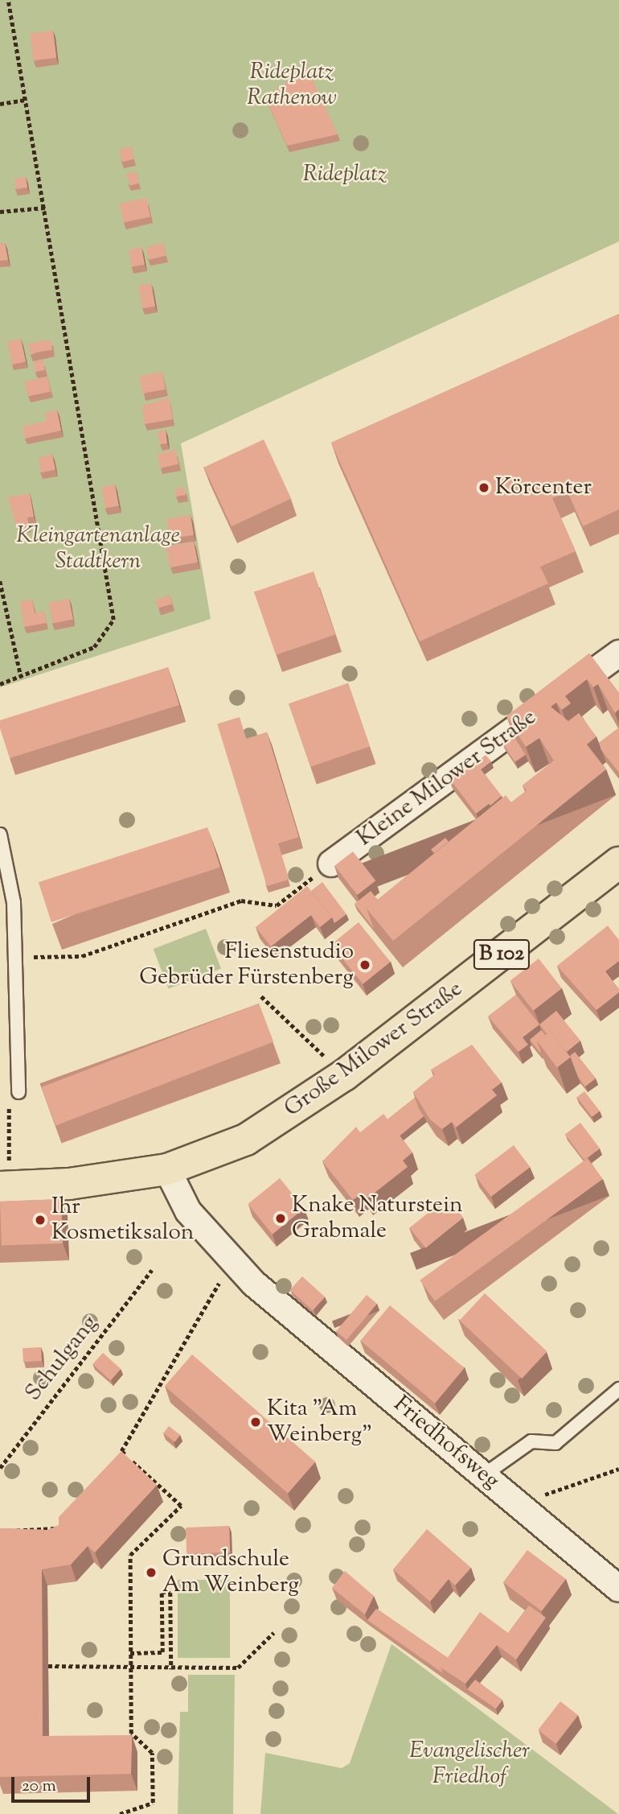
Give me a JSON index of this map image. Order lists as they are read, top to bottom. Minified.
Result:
{"streets":{"main road":["B 102","Große Milower Straße"],"street":["Kleine Milower Straße","Friedhofsweg"],"path":["Schulgang"]},"crossings":[["B 102","Große Milower Straße"],["B 102","Friedhofsweg"],["Große Milower Straße","Friedhofsweg"]],"parks":["Rideplatz Rathenow","Rideplatz","Kleingartenanlage Stadtkern","Evangelischer Friedhof"],"places":["Körcenter","Fliesenstudio Gebrüder Fürstenberg","Knake Naturstein Grabmale","Ihr Kosmetiksalon","Kita \"Am Weinberg\"","Grundschule Am Weinberg"],"scale_bar":"20 m"}
